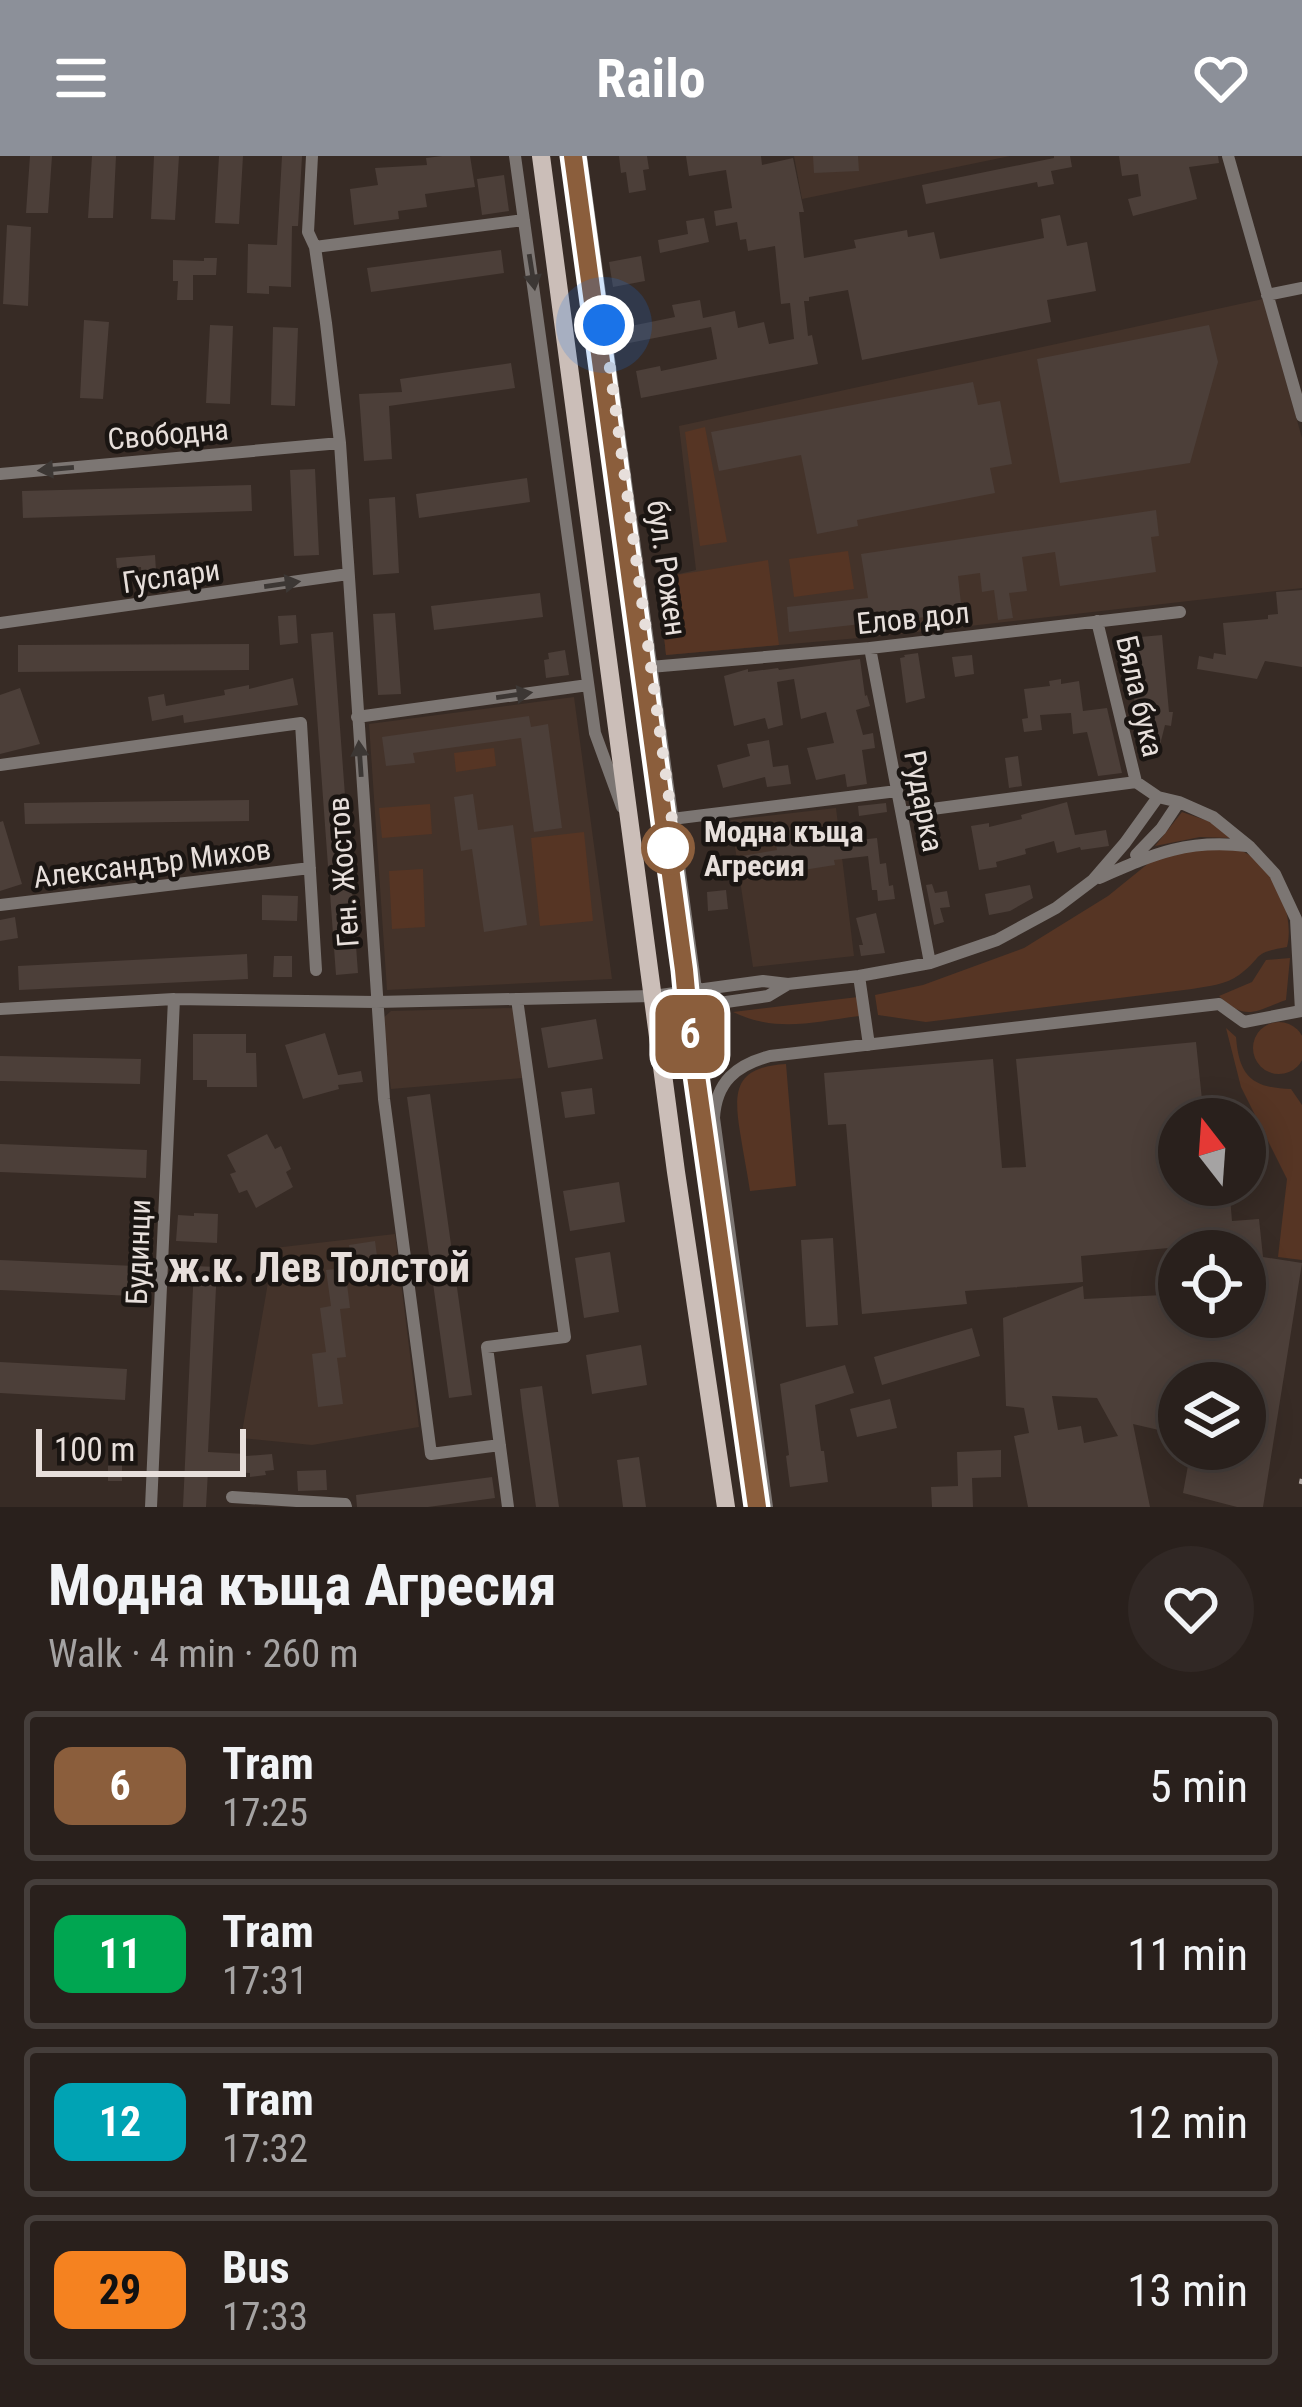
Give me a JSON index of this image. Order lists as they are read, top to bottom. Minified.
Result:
{"streets":{"street":["Свободна","бул. Рожен","Гуслари","Елов дол","Бяла бука","Рударка","Александър Михов","Ген. Жостов","Будинци"]},"crossings":[["Свободна","Ген. Жостов"],["бул. Рожен","Елов дол"],["Гуслари","Ген. Жостов"],["Елов дол","Бяла бука"],["Елов дол","Рударка"]],"one_way":["Свободна","Гуслари"],"districts":["ж.к. Лев Толстой"],"places":["Модна къща Агресия"],"lines":["tram line 6"],"scale_bar":"100 m","north":"top","page":{"header":"Railo","on_map":"6","scale":"100 m","heading":["Модна къща Агресия","Walk · 4 min · 260 m"],"list":[{"mark":"6","name":"Tram","note":"17:25","value":"5 min"},{"mark":"11","name":"Tram","note":"17:31","value":"11 min"},{"mark":"12","name":"Tram","note":"17:32","value":"12 min"},{"mark":"29","name":"Bus","note":"17:33","value":"13 min"}]}}
